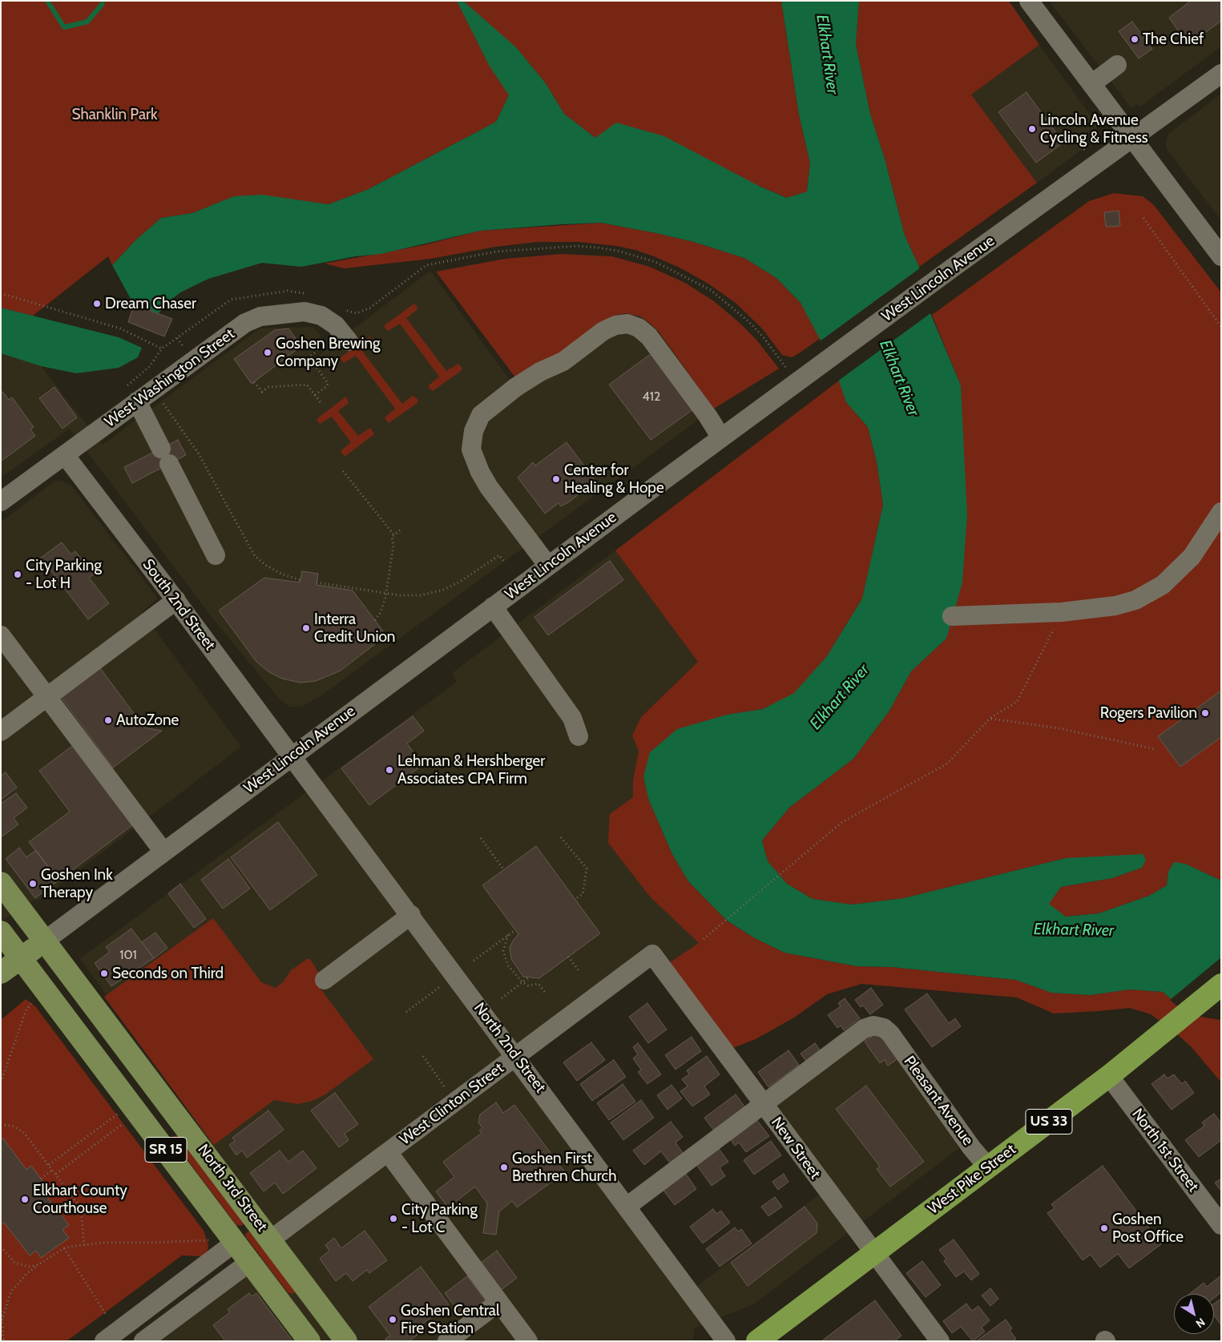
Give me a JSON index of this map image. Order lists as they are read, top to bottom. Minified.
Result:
{"streets":{"highway":["US 33","West Pike Street"],"main road":["West Lincoln Avenue","SR 15","North 3rd Street"],"street":["West Washington Street","South 2nd Street","North 2nd Street","Pleasant Avenue","West Clinton Street","New Street","North 1st Street"]},"crossings":[["West Lincoln Avenue","South 2nd Street"],["West Lincoln Avenue","North 2nd Street"],["West Lincoln Avenue","SR 15"],["West Lincoln Avenue","North 3rd Street"],["West Washington Street","South 2nd Street"],["South 2nd Street","North 2nd Street"],["North 2nd Street","West Clinton Street"],["Pleasant Avenue","New Street"],["Pleasant Avenue","West Pike Street"],["West Clinton Street","New Street"],["West Clinton Street","North 3rd Street"],["New Street","West Pike Street"],["SR 15","North 3rd Street"],["North 1st Street","West Pike Street"]],"water":["Elkhart River"],"parks":["Shanklin Park"],"places":["The Chief","Lincoln Avenue Cycling & Fitness","Dream Chaser","Goshen Brewing Company","Center for Healing & Hope","City Parking - Lot H","Interra Credit Union","Rogers Pavilion","AutoZone","Lehman & Hershberger Associates CPA Firm","Goshen Ink Therapy","Seconds on Third","Goshen First Brethren Church","Elkhart County Courthouse","City Parking - Lot C","Goshen Post Office","Goshen Central Fire Station"],"house_numbers":["412","101"],"north":"bottom right"}
